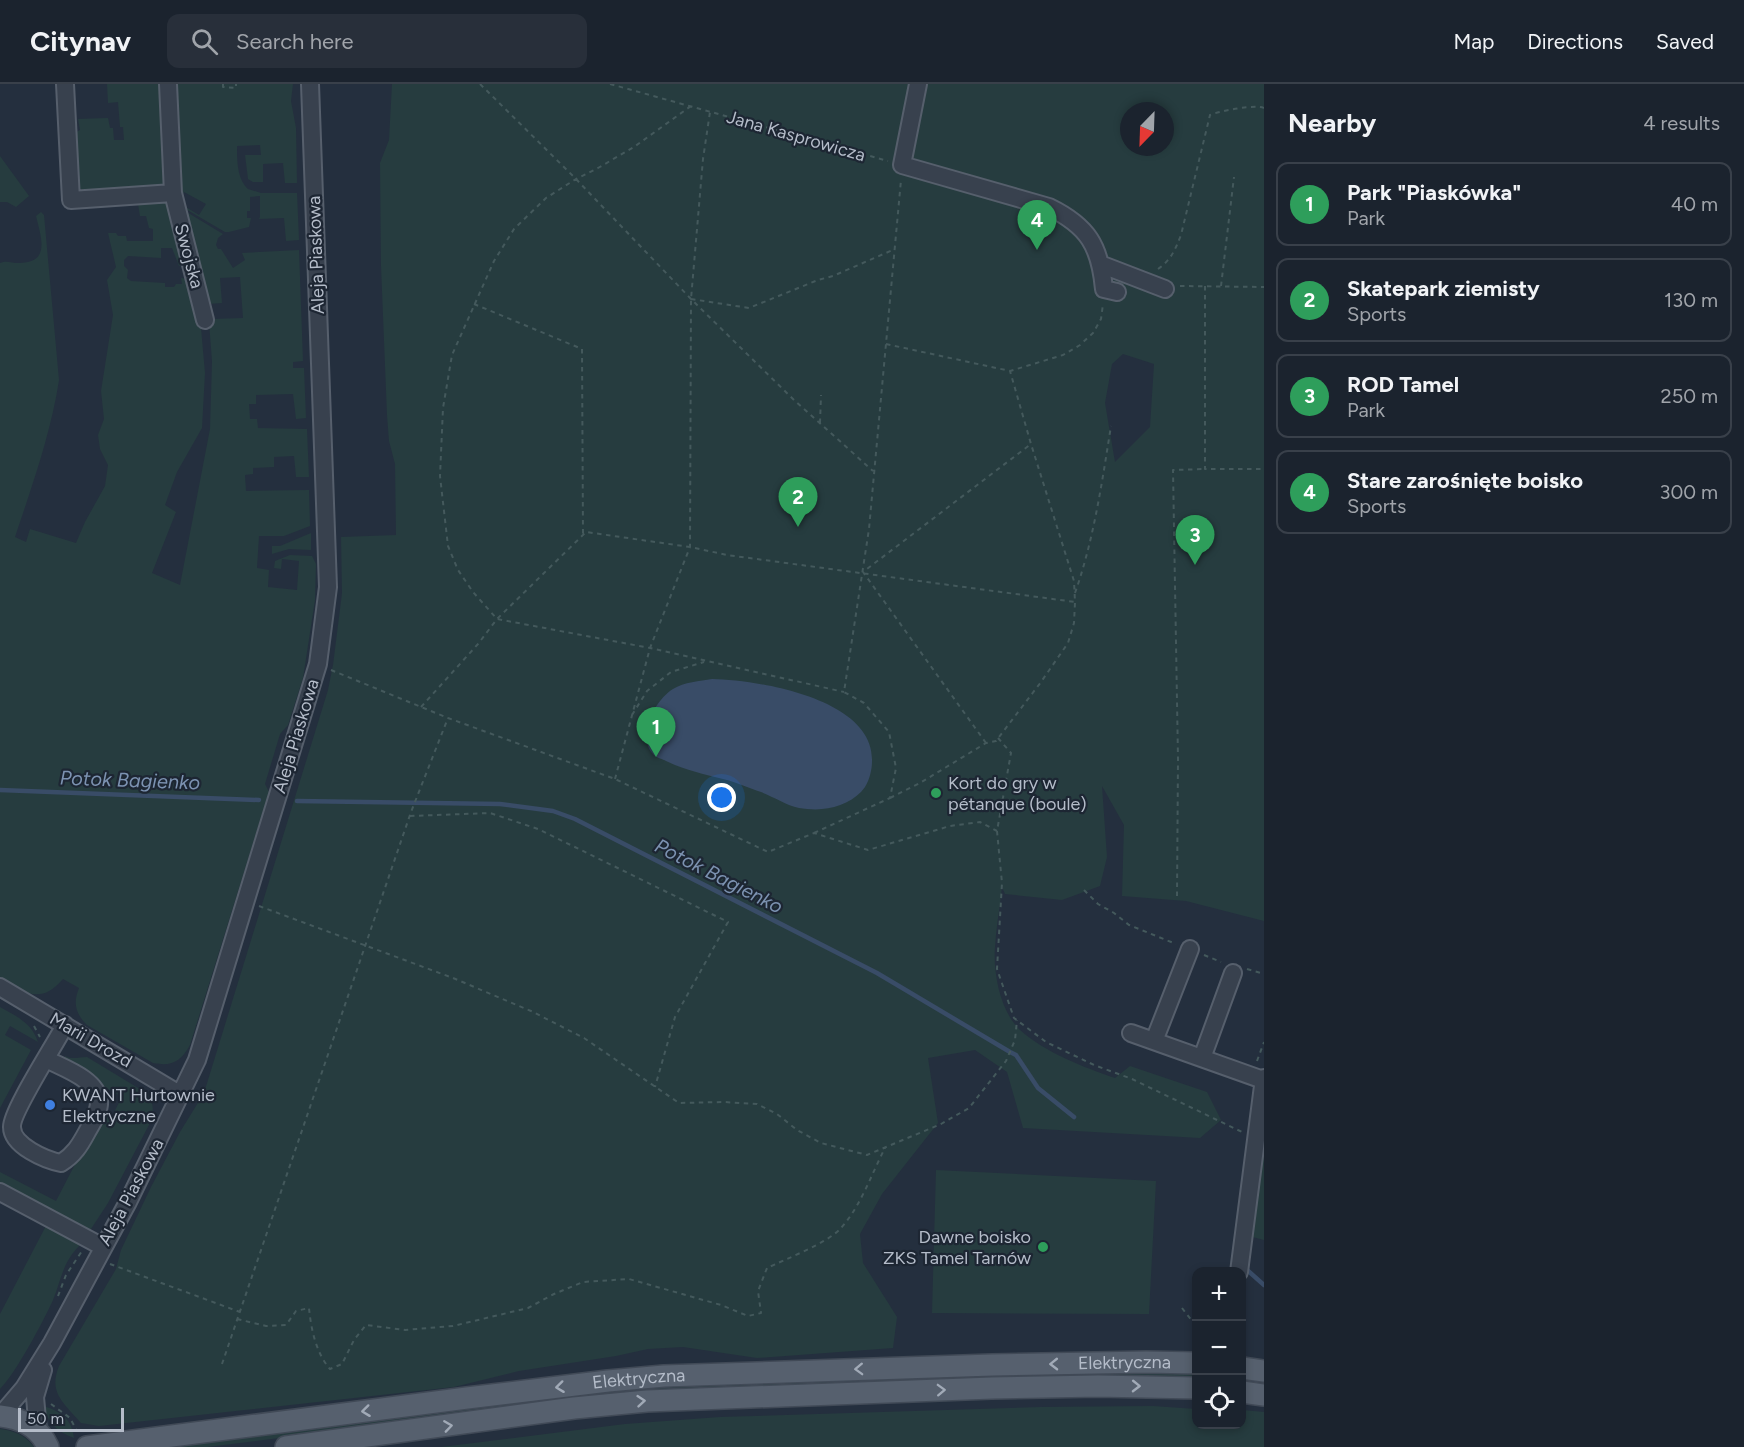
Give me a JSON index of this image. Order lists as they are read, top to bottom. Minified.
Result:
{"streets":{"main road":["Elektryczna"],"street":["Aleja Piaskowa","Swojska","Marii Drozd"],"path":["Jana Kasprowicza"]},"crossings":[["Aleja Piaskowa","Marii Drozd"],["Aleja Piaskowa","Elektryczna"]],"water":["Potok Bagienko"],"places":["Kort do gry w pétanque (boule)","KWANT Hurtownie Elektryczne","Dawne boisko ZKS Tamel Tarnów"],"scale_bar":"50 m","north":"bottom left","page":{"header":"Citynav","search":"Search here","nav":["Map","Directions","Saved"],"heading":["Nearby","4 results"],"list":[{"mark":"1","name":"Park \"Piaskówka\"","note":"Park","value":"40 m"},{"mark":"2","name":"Skatepark ziemisty","note":"Sports","value":"130 m"},{"mark":"3","name":"ROD Tamel","note":"Park","value":"250 m"},{"mark":"4","name":"Stare zarośnięte boisko","note":"Sports","value":"300 m"}],"pins":["4","2","3","1"],"map_buttons":["+","−"],"scale":"50 m"}}
